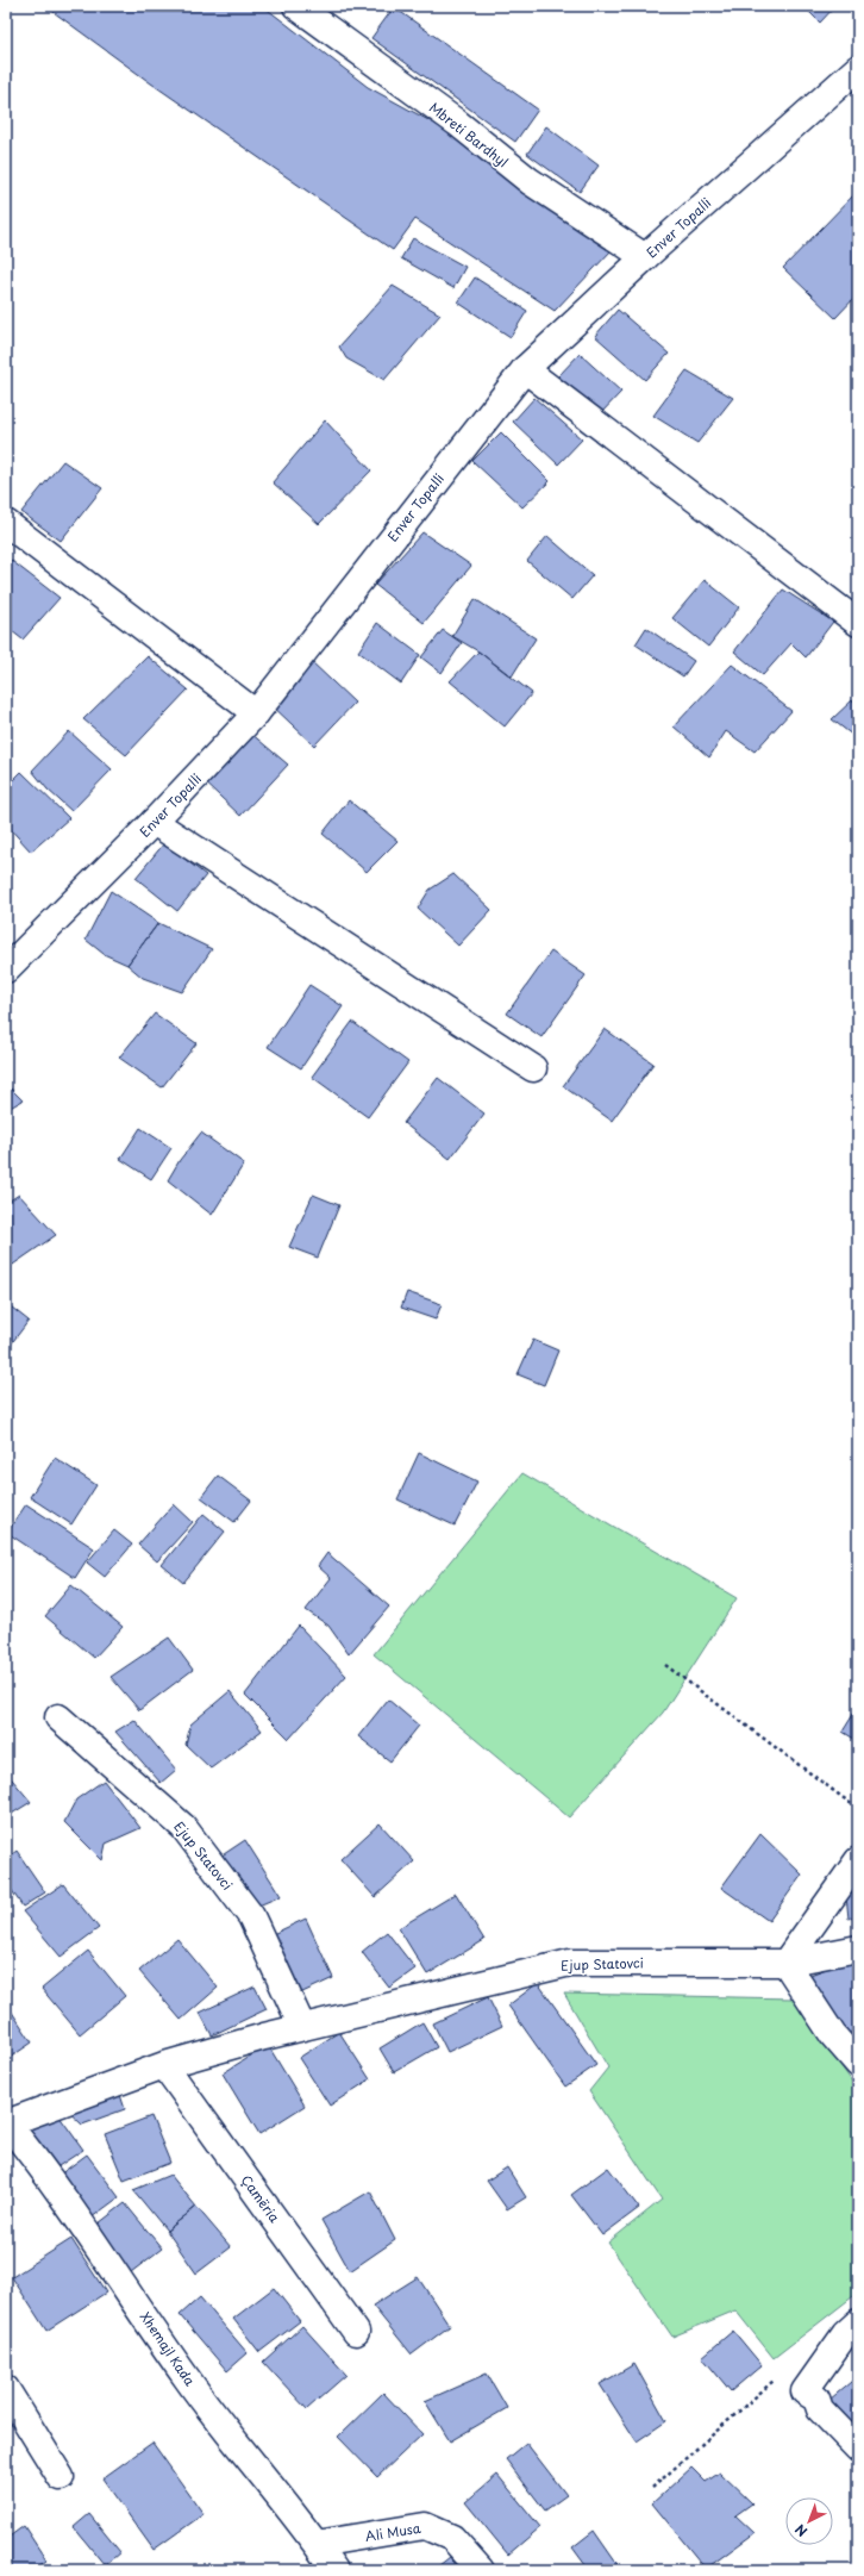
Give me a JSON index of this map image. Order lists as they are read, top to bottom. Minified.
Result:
{"streets":{"street":["Mbreti Bardhyl","Enver Topalli","Ejup Statovci","Çamëria","Xhemajl Kada","Ali Musa"]},"crossings":[["Mbreti Bardhyl","Enver Topalli"],["Ejup Statovci","Çamëria"],["Ejup Statovci","Xhemajl Kada"],["Xhemajl Kada","Ali Musa"]],"north":"bottom left"}
